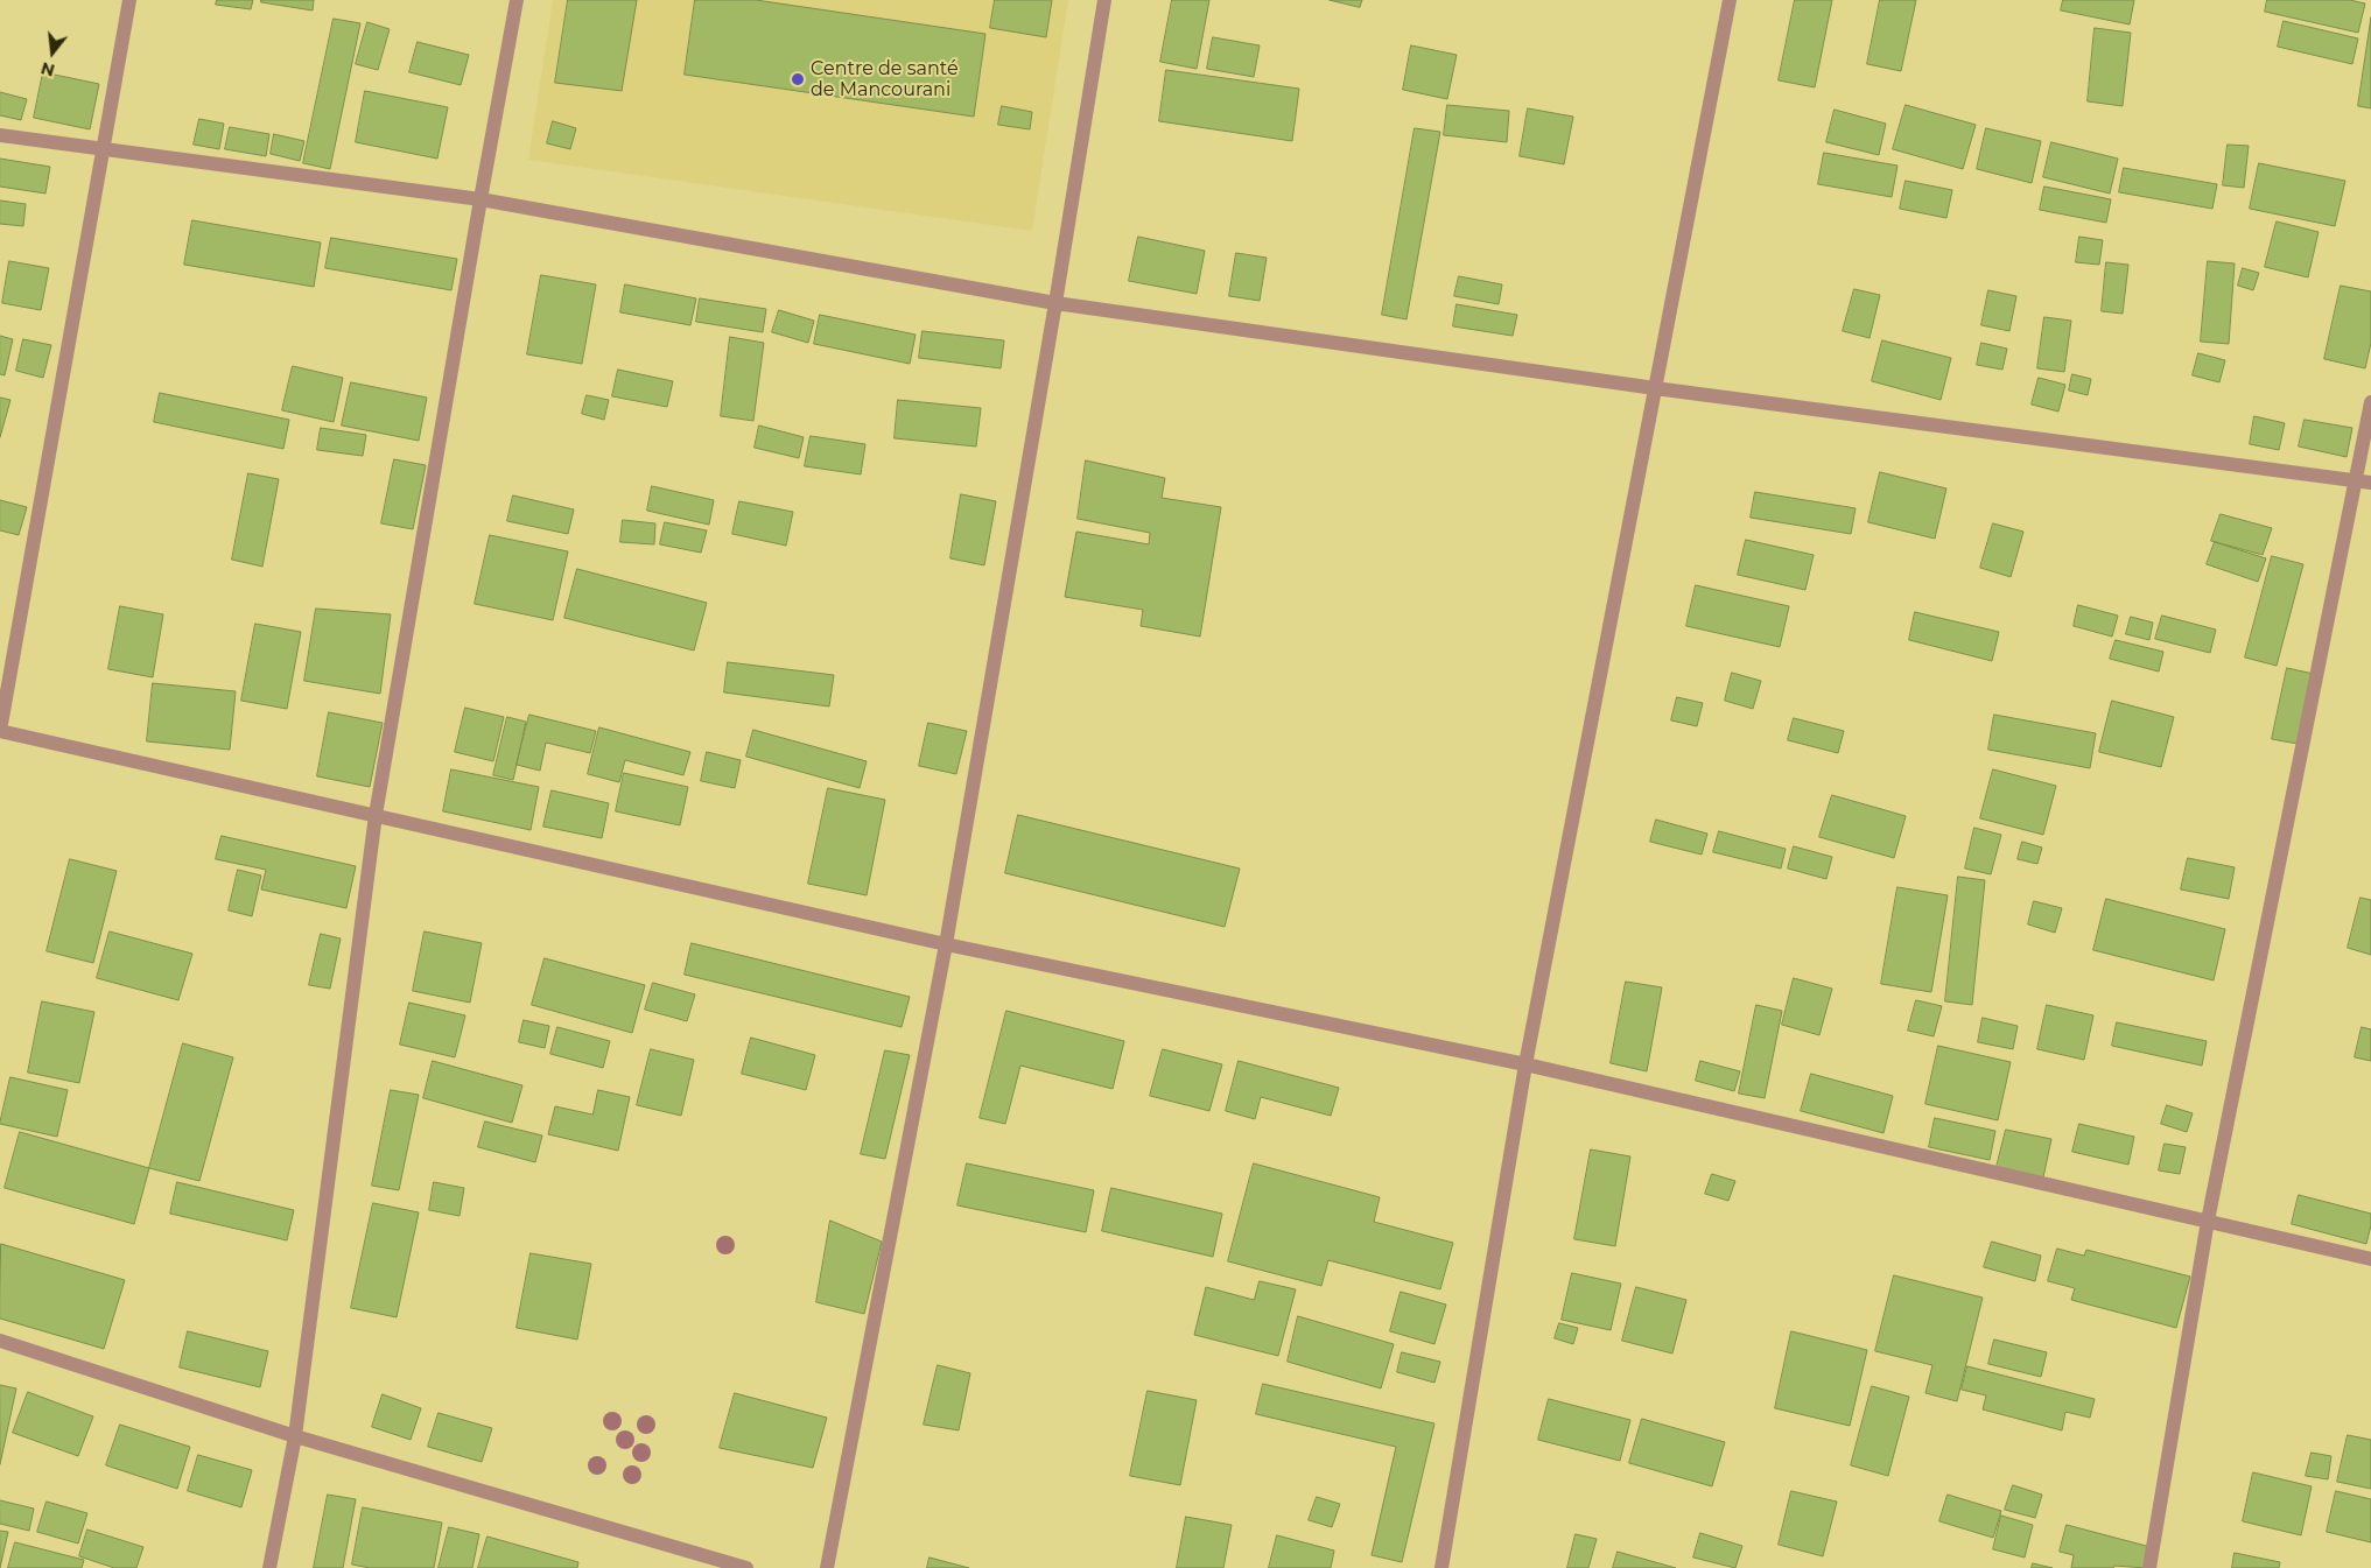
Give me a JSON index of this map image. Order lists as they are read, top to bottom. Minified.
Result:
{"places":["Centre de santé de Mancourani"],"north":"bottom"}
